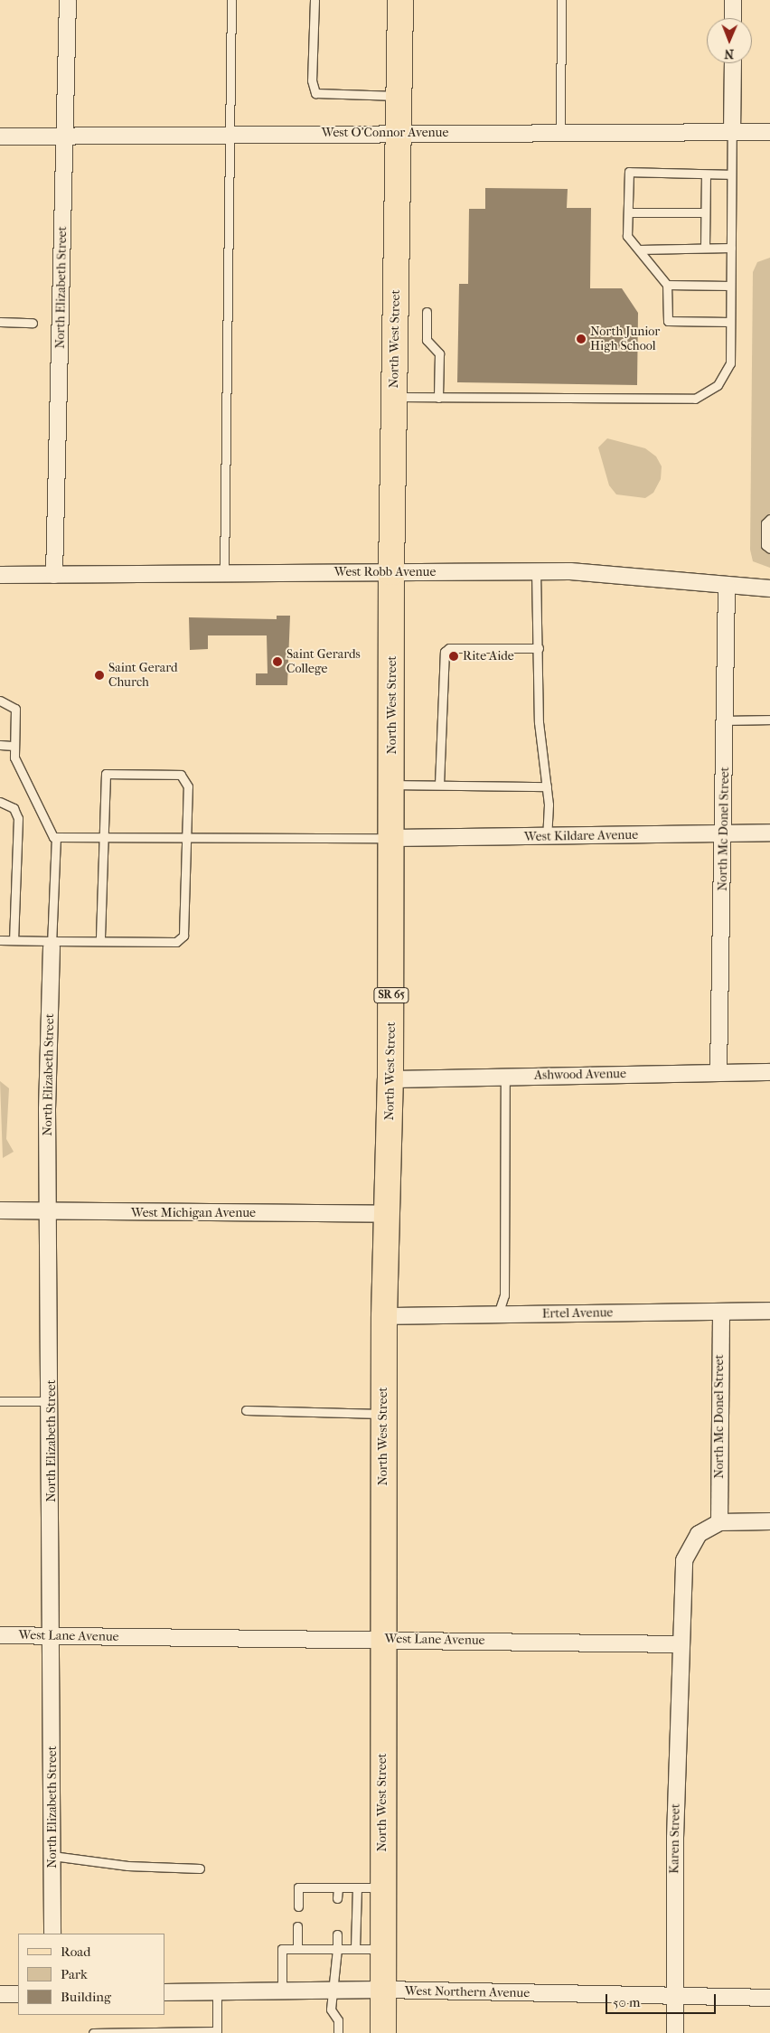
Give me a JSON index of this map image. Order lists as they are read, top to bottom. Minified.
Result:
{"streets":{"main road":["North West Street","SR 65"],"street":["West O'Connor Avenue","North Elizabeth Street","West Robb Avenue","North Mc Donel Street","West Kildare Avenue","Ashwood Avenue","West Michigan Avenue","Ertel Avenue","West Lane Avenue","Karen Street","West Northern Avenue"]},"crossings":[["West O'Connor Avenue","North Elizabeth Street"],["West O'Connor Avenue","North West Street"],["North Elizabeth Street","West Robb Avenue"],["North Elizabeth Street","West Michigan Avenue"],["North Elizabeth Street","West Lane Avenue"],["North West Street","West Robb Avenue"],["North West Street","West Kildare Avenue"],["North West Street","Ashwood Avenue"],["North West Street","West Michigan Avenue"],["North West Street","Ertel Avenue"],["North West Street","West Lane Avenue"],["North West Street","West Northern Avenue"],["West Robb Avenue","North Mc Donel Street"],["North Mc Donel Street","West Kildare Avenue"],["North Mc Donel Street","Ashwood Avenue"],["North Mc Donel Street","Ertel Avenue"],["West Lane Avenue","Karen Street"],["Karen Street","West Northern Avenue"]],"places":["North Junior High School","Rite Aide","Saint Gerards College","Saint Gerard Church"],"legend":["Road","Park","Building"],"scale_bar":"50 m","north":"bottom"}
